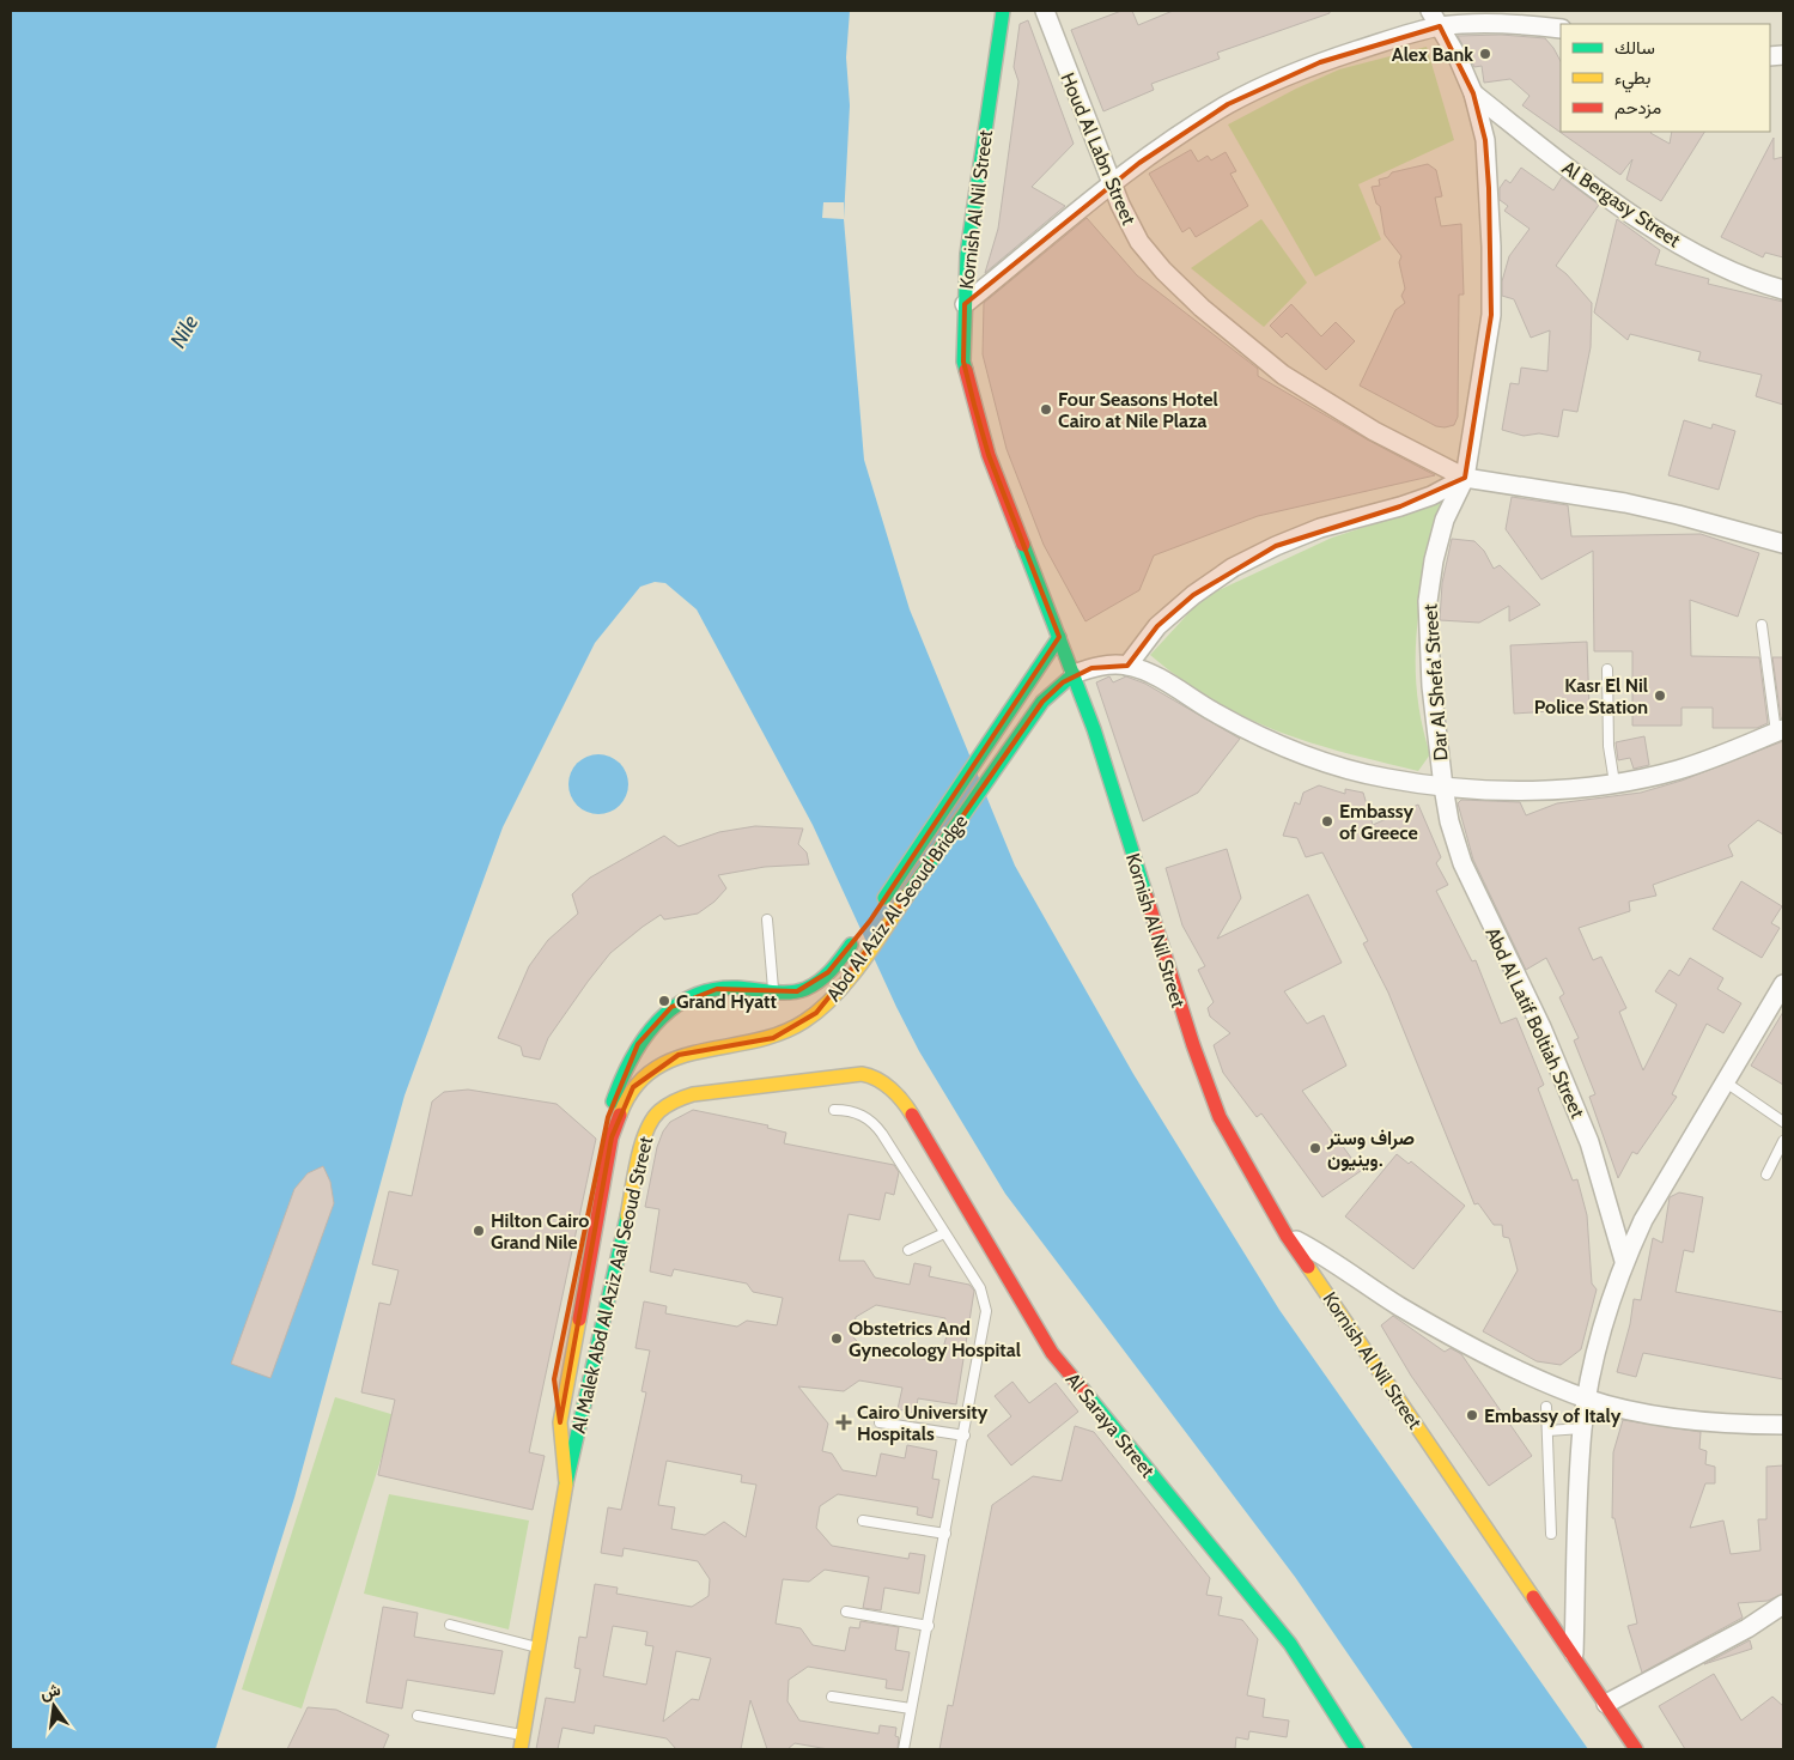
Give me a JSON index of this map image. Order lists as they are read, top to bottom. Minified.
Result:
{"streets":{"main road":["Kornish Al Nil Street","Abd Al Aziz Al Seoud Bridge","Al Malek Abd Al Aziz Aal Seoud Street","Al Saraya Street"],"street":["Houd Al Labn Street","Al Bergasy Street","Dar Al Shefa' Street","Abd Al Latif Boltiah Street"]},"crossings":[["Houd Al Labn Street","Dar Al Shefa' Street"],["Al Bergasy Street","Dar Al Shefa' Street"],["Kornish Al Nil Street","Abd Al Aziz Al Seoud Bridge"],["Dar Al Shefa' Street","Abd Al Latif Boltiah Street"],["Abd Al Aziz Al Seoud Bridge","Al Malek Abd Al Aziz Aal Seoud Street"],["Al Malek Abd Al Aziz Aal Seoud Street","Al Saraya Street"]],"water":["Nile"],"places":{"other":["Alex Bank","Four Seasons Hotel Cairo at Nile Plaza","Kasr El Nil Police Station","Embassy of Greece","Grand Hyatt","صراف وستر وينيون.","Hilton Cairo Grand Nile","Obstetrics And Gynecology Hospital","Embassy of Italy"],"health":["Cairo University Hospitals"]},"legend":["سالك","بطيء","مزدحم"],"north":"top"}
